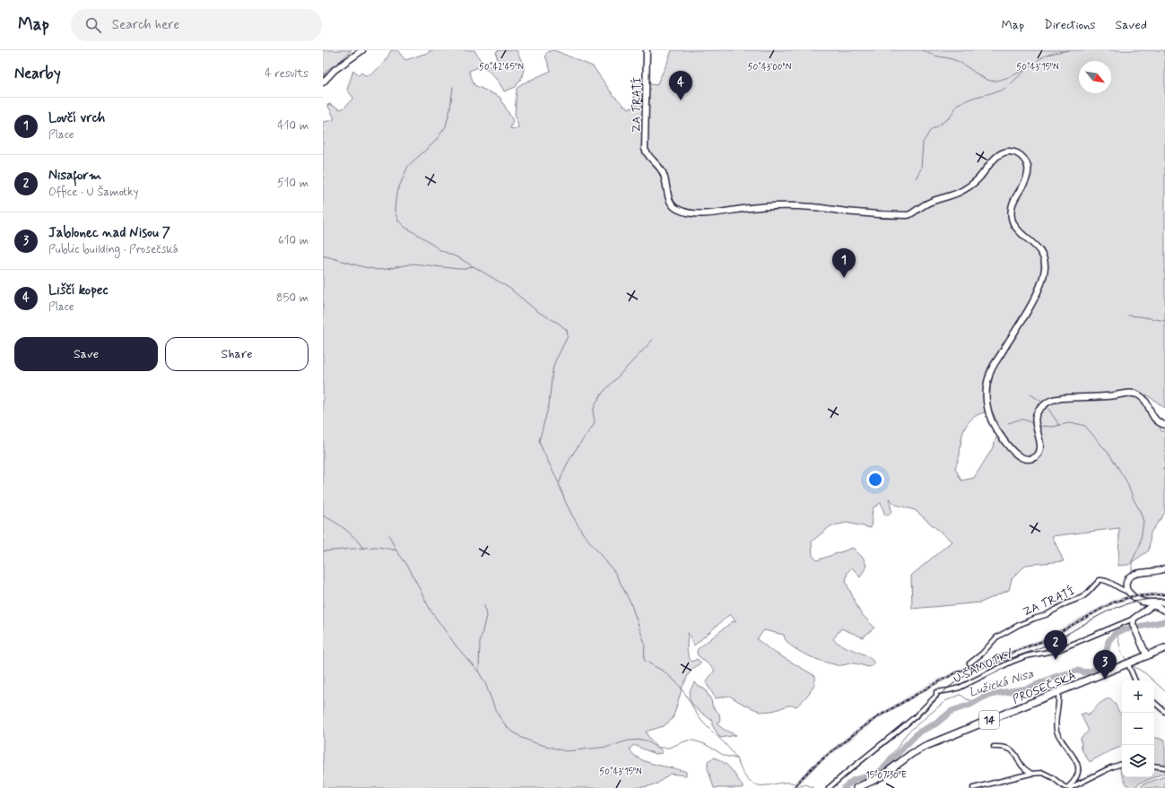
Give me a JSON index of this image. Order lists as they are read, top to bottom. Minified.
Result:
{"streets":{"main road":["PROSEČSKÁ","14"],"street":["ZA TRATÍ","U ŠAMOTKY"]},"water":["Lužická Nisa"],"north":"bottom right","page":{"header":"Map","search":"Search here","nav":["Map","Directions","Saved"],"heading":["Nearby","4 results"],"pins":["4","1","2","3"],"list":[{"mark":"1","name":"Lovčí vrch","note":"Place","value":"410 m"},{"mark":"2","name":"Nisaform","note":"Office · U Šamotky","value":"510 m"},{"mark":"3","name":"Jablonec nad Nisou 7","note":"Public building · Prosečská","value":"610 m"},{"mark":"4","name":"Liščí kopec","note":"Place","value":"850 m"}],"buttons":["Save","Share"],"map_buttons":["+","−"]},"coordinates":["50°42'45\"N","50°43'00\"N","50°43'15\"N","15°07'30\"E"]}
